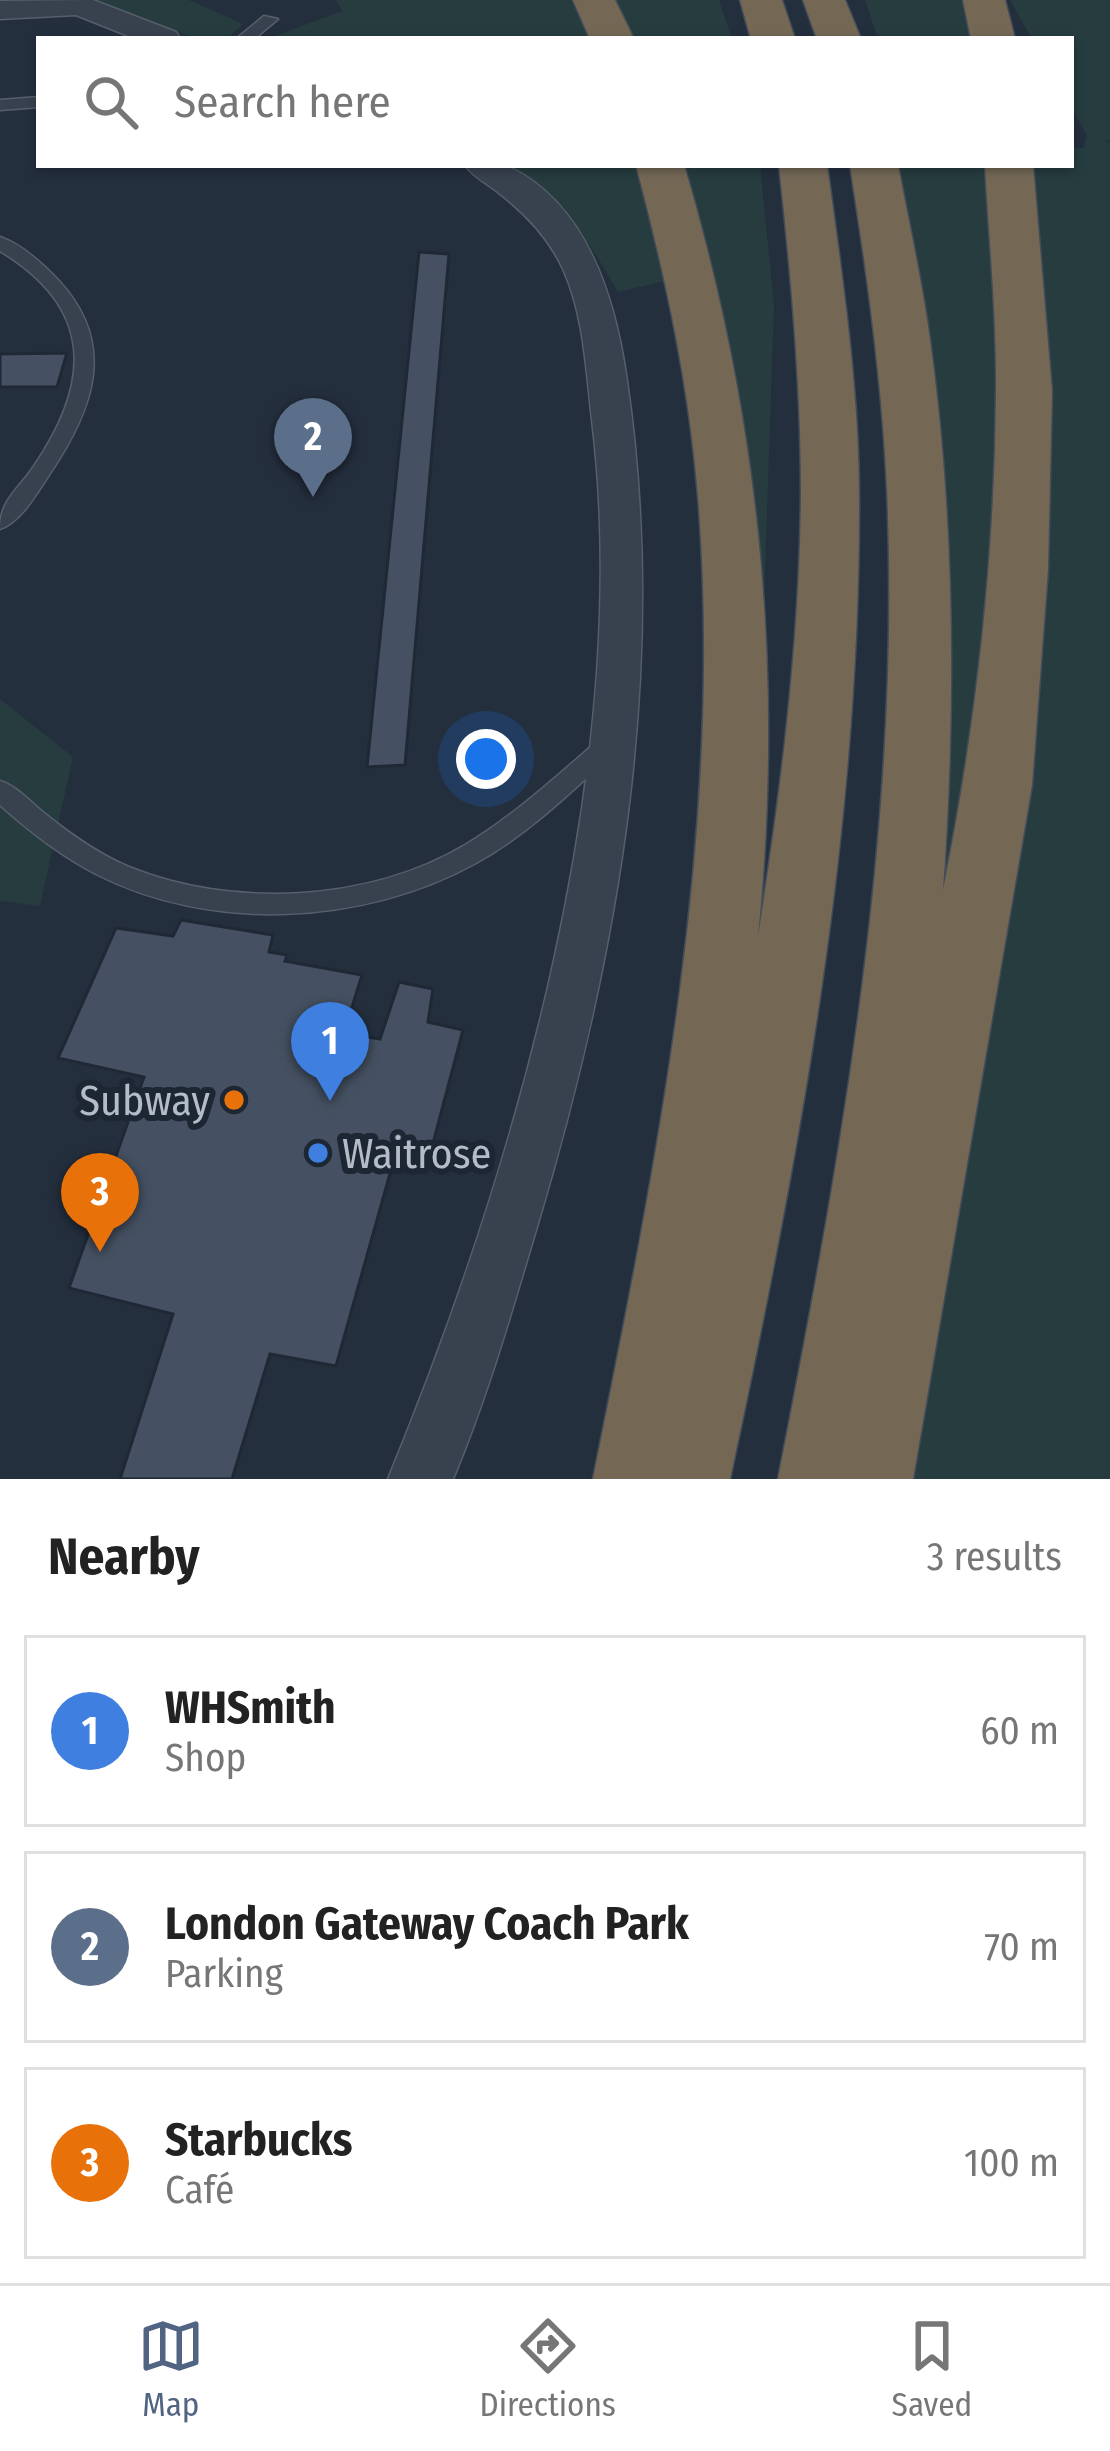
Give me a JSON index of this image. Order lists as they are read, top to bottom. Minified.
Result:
{"places":["Subway","Waitrose"],"page":{"search":"Search here","pins":["2","1","3"],"heading":["Nearby","3 results"],"list":[{"mark":"1","name":"WHSmith","note":"Shop","value":"60 m"},{"mark":"2","name":"London Gateway Coach Park","note":"Parking","value":"70 m"},{"mark":"3","name":"Starbucks","note":"Café","value":"100 m"}],"nav":["Map","Directions","Saved"]}}
